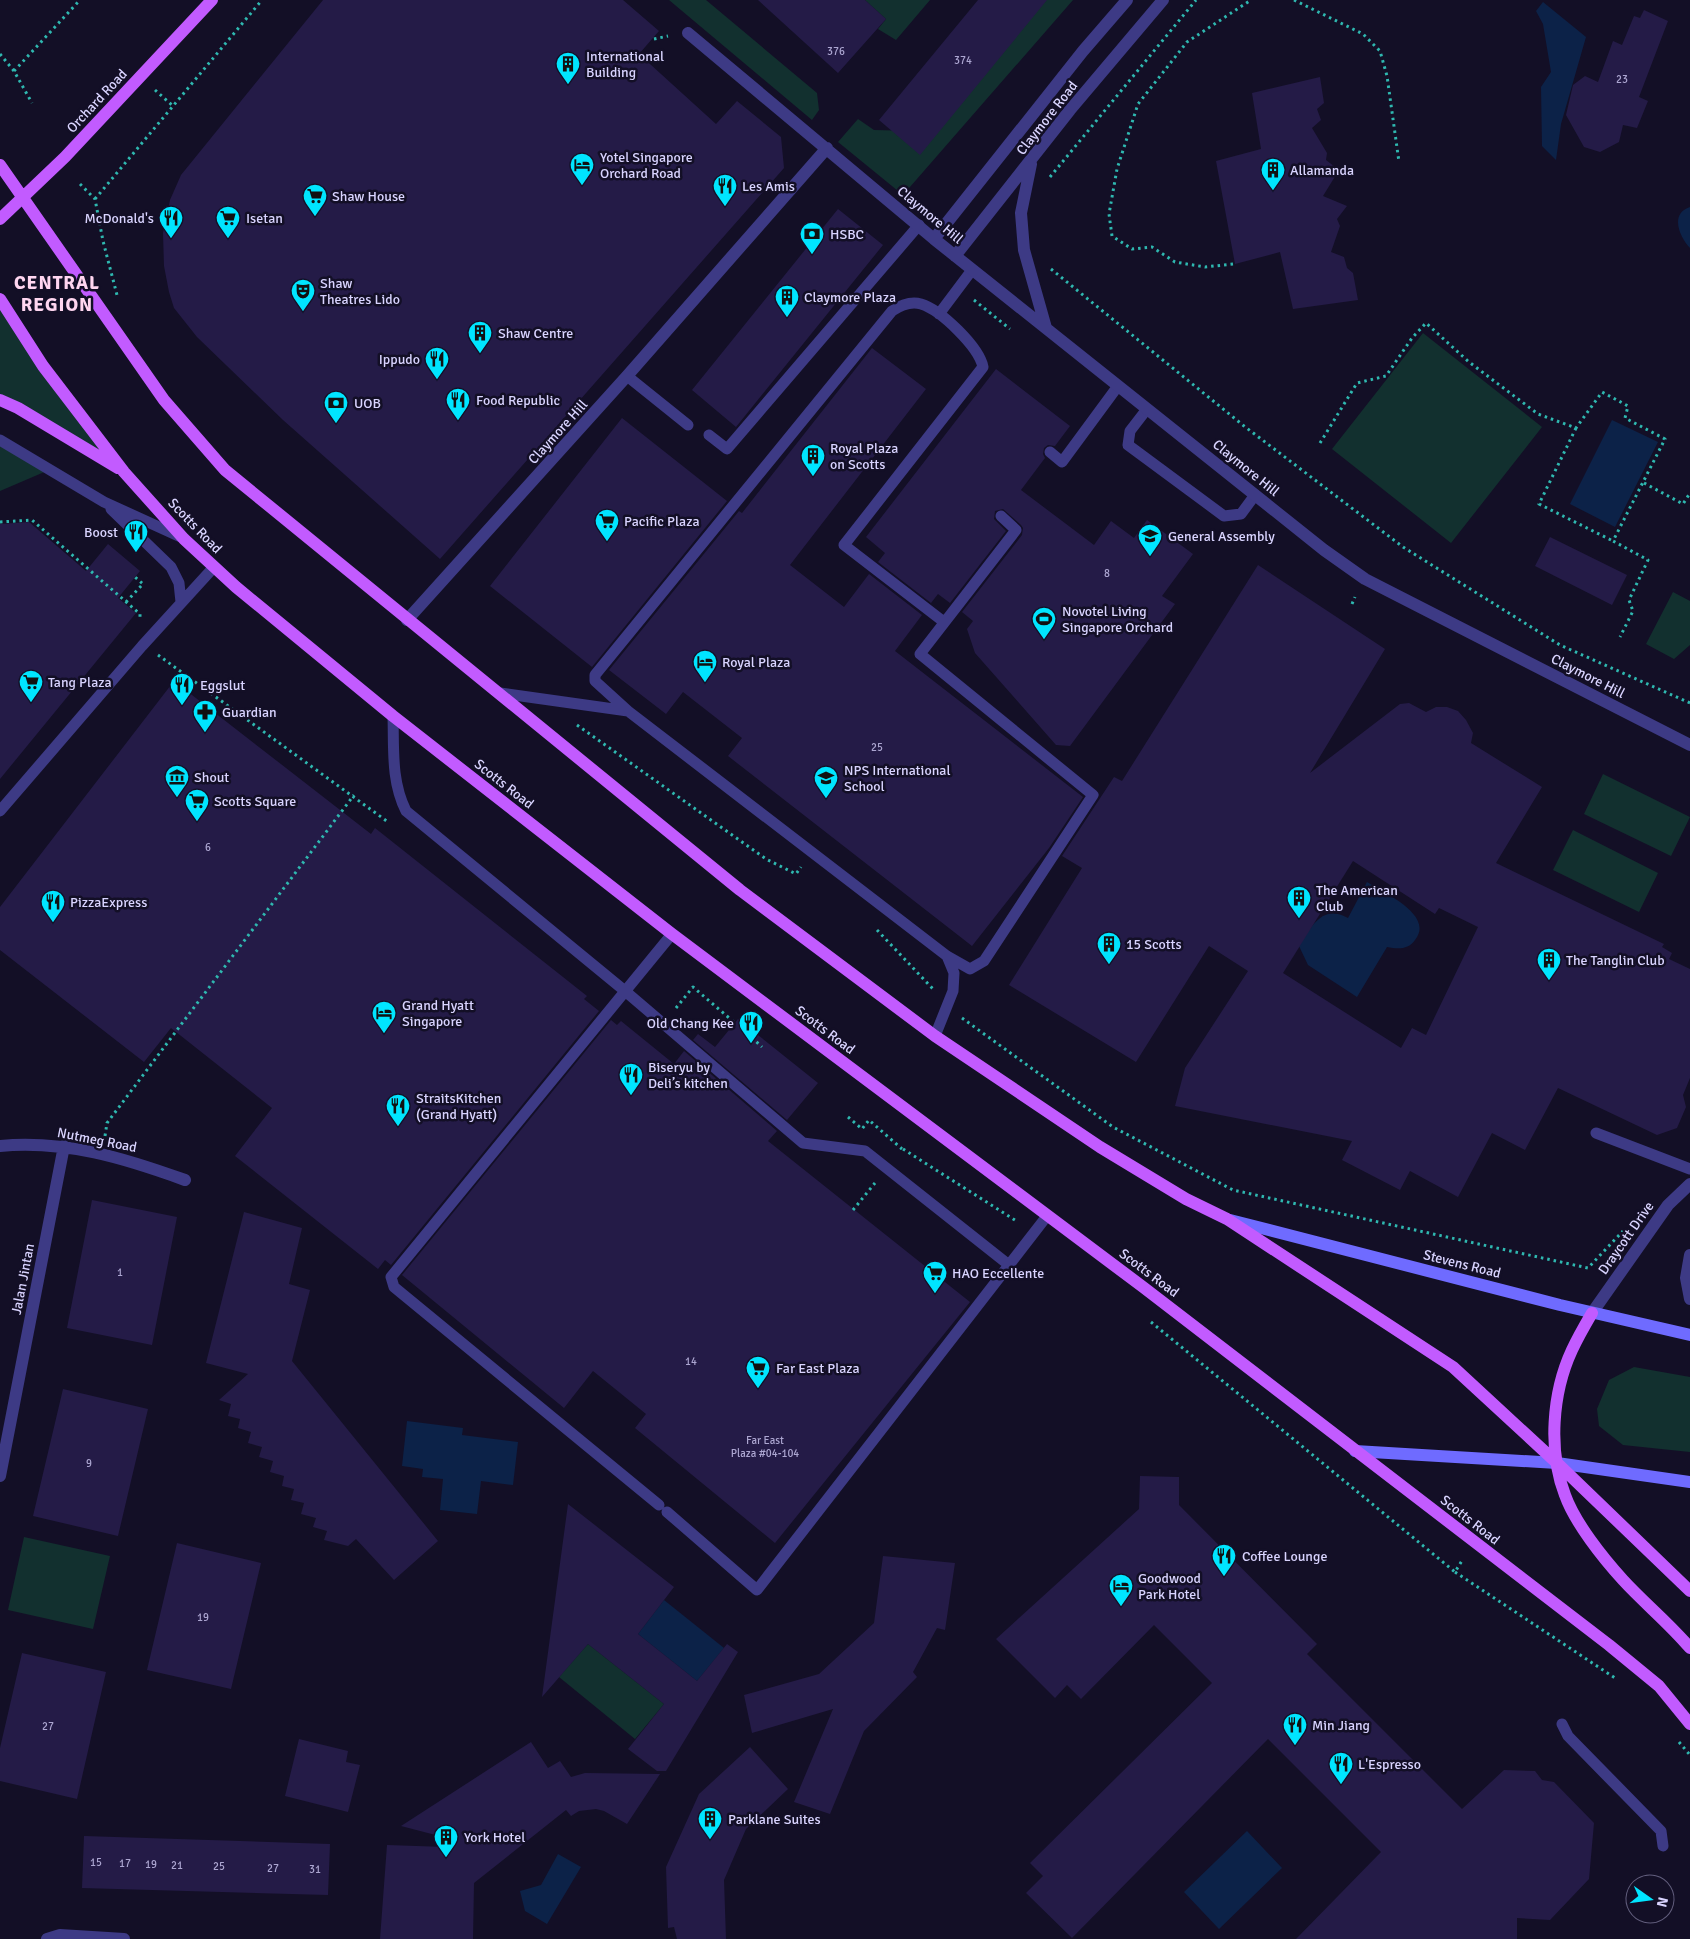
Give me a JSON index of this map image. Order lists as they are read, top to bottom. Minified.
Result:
{"streets":{"main road":["Orchard Road","Scotts Road","Stevens Road"],"street":["Claymore Road","Claymore Hill","Nutmeg Road","Draycott Drive","Jalan Jintan"]},"crossings":[["Claymore Road","Claymore Hill"],["Nutmeg Road","Jalan Jintan"],["Draycott Drive","Stevens Road"]],"districts":["CENTRAL REGION"],"places":{"building":["International Building","Allamanda","Claymore Plaza","Shaw Centre","Royal Plaza on Scotts","The American Club","15 Scotts","The Tanglin Club","Parklane Suites","York Hotel"],"hotel":["Yotel Singapore Orchard Road","Royal Plaza","Grand Hyatt Singapore","Goodwood Park Hotel"],"restaurant":["Les Amis","McDonald's","Ippudo","Food Republic","Boost","Eggslut","PizzaExpress","Old Chang Kee","Biseryu by Deli’s kitchen","StraitsKitchen (Grand Hyatt)","Coffee Lounge","Min Jiang","L'Espresso"],"supermarket":["Shaw House","Isetan","Pacific Plaza","Tang Plaza","Scotts Square","HAO Eccellente","Far East Plaza"],"bank":["HSBC","UOB"],"theatre":["Shaw Theatres Lido"],"school or university":["General Assembly","NPS International School"],"sports":["Novotel Living Singapore Orchard"],"pharmacy":["Guardian"],"museum":["Shout"]},"house_numbers":["376","374","23","8","25","6","1","14","Far East Plaza #04-104","9","19","27","15","17","19","21","25","27","31"],"north":"right"}
